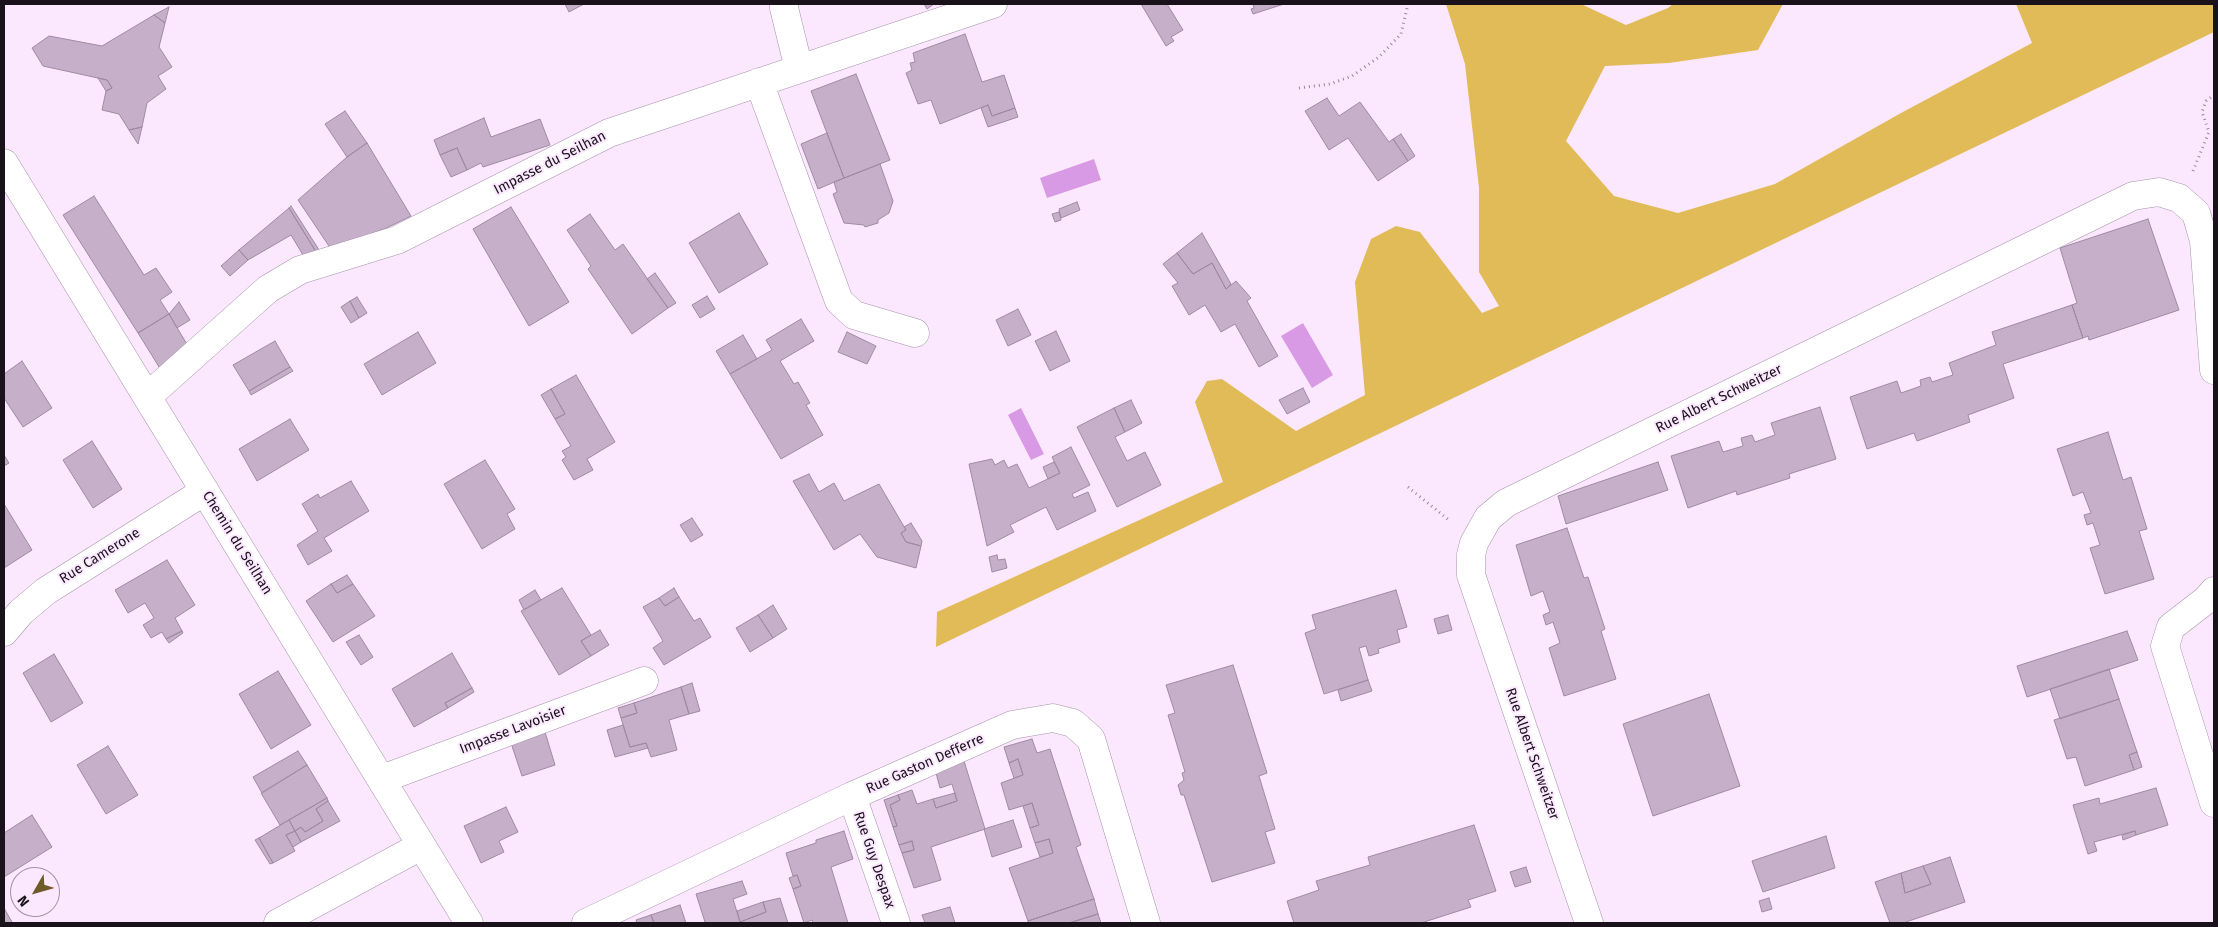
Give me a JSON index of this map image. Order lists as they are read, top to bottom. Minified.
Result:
{"streets":{"street":["Impasse du Seilhan","Rue Albert Schweitzer","Chemin du Seilhan","Rue Camerone","Impasse Lavoisier","Rue Gaston Defferre","Rue Guy Despax"]},"crossings":[["Impasse du Seilhan","Chemin du Seilhan"],["Chemin du Seilhan","Rue Camerone"],["Chemin du Seilhan","Impasse Lavoisier"],["Rue Gaston Defferre","Rue Guy Despax"]],"north":"bottom left"}
